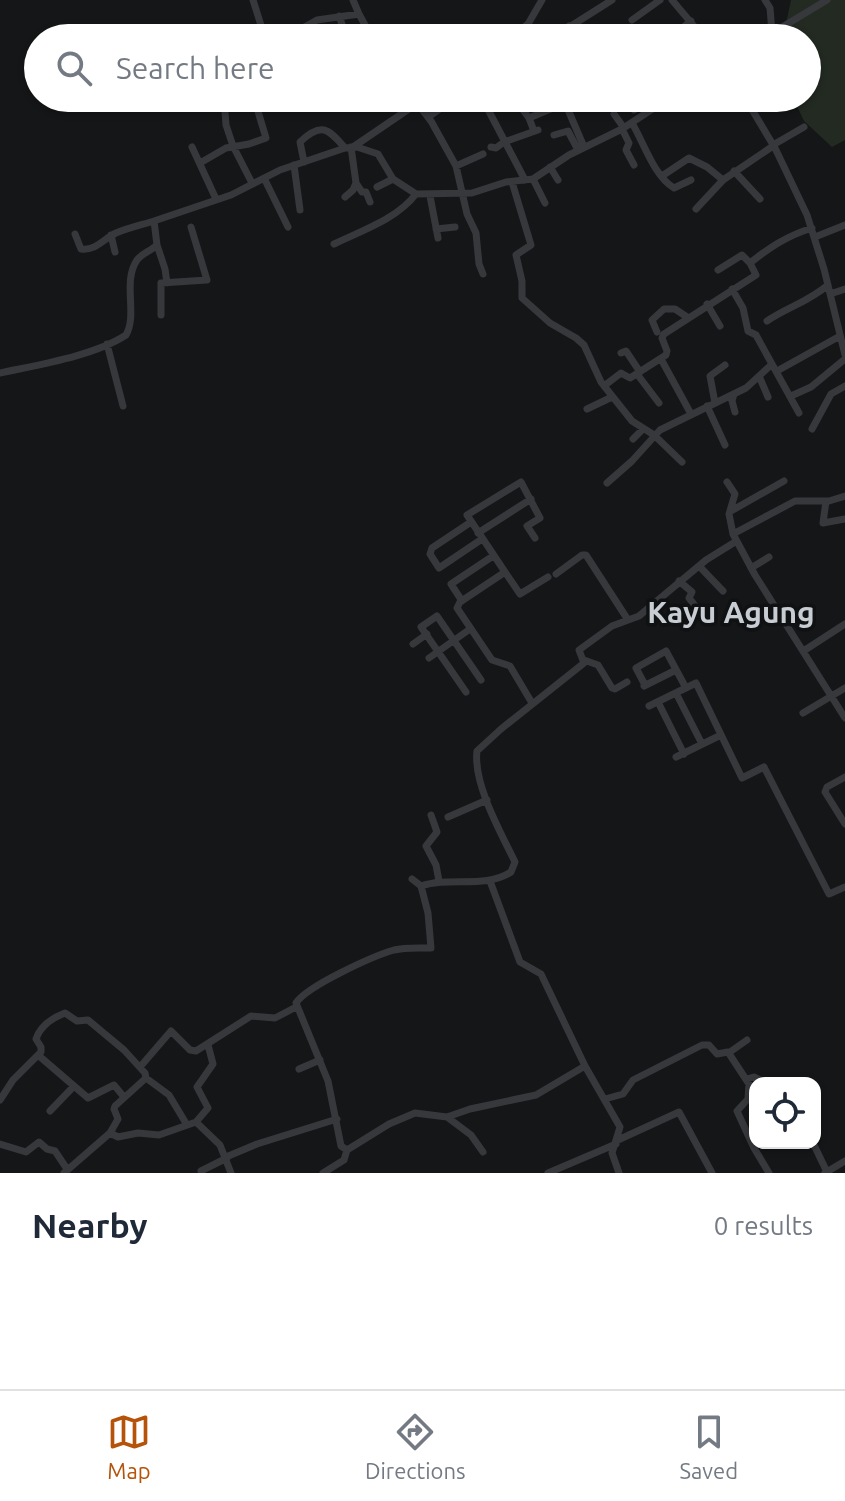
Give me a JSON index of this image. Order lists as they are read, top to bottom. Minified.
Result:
{"districts":["Kayu Agung"],"page":{"search":"Search here","heading":["Nearby","0 results"],"nav":["Map","Directions","Saved"]}}
